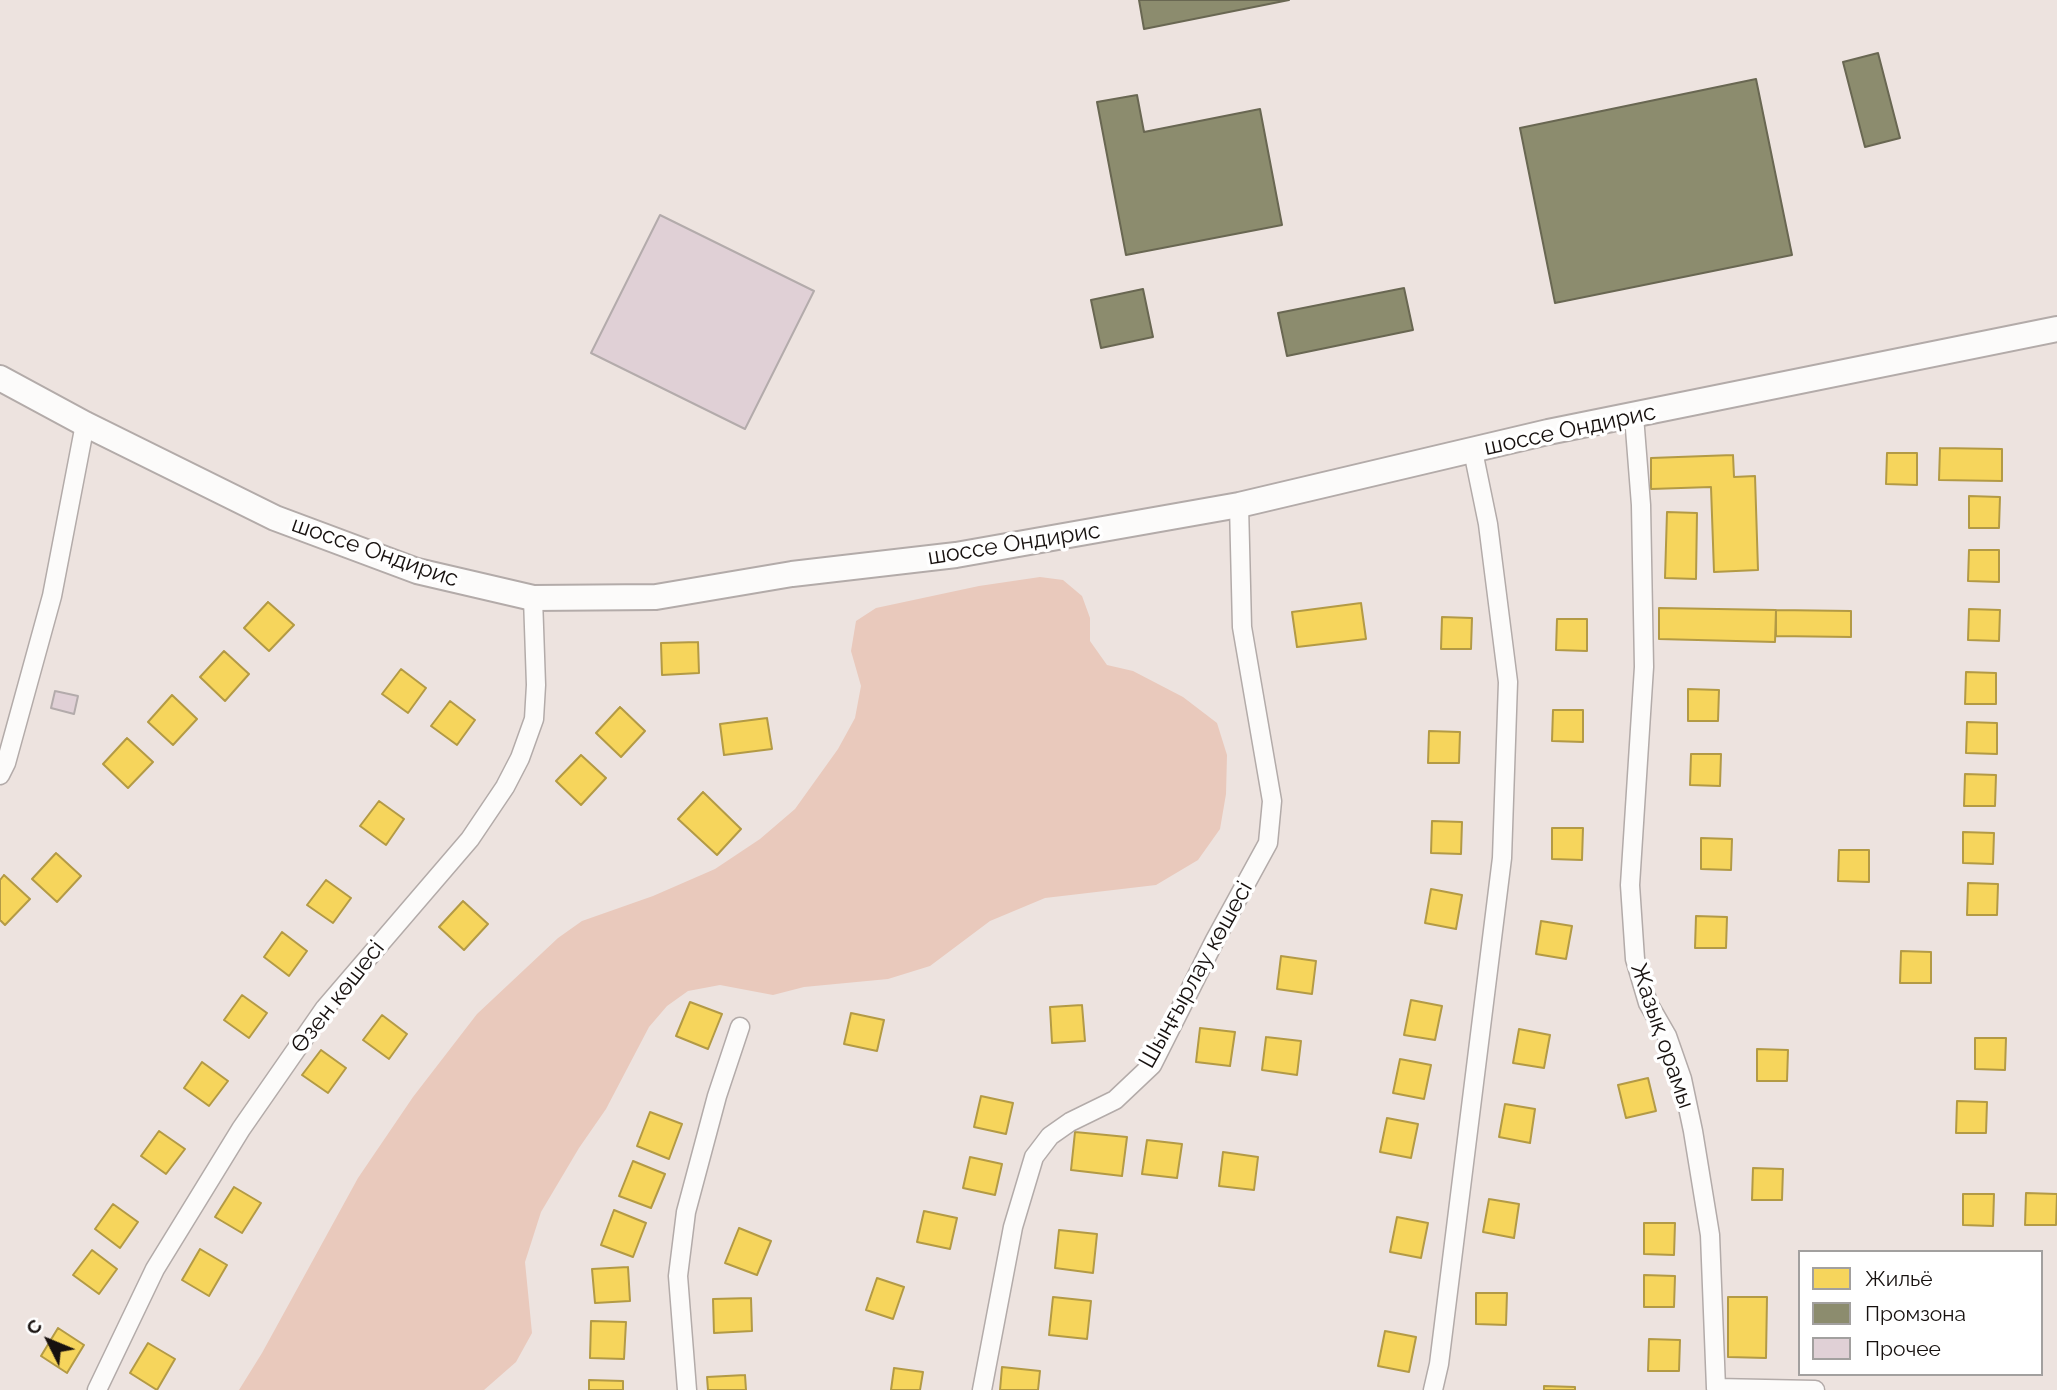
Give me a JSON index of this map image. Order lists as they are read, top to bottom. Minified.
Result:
{"streets":{"main road":["шоссе Ондирис"],"street":["Шыңғырлау көшесі","Өзен көшесі","Жазық орамы"]},"crossings":[["шоссе Ондирис","Шыңғырлау көшесі"],["шоссе Ондирис","Өзен көшесі"],["шоссе Ондирис","Жазық орамы"]],"legend":["Жильё","Промзона","Прочее"],"north":"top left"}
